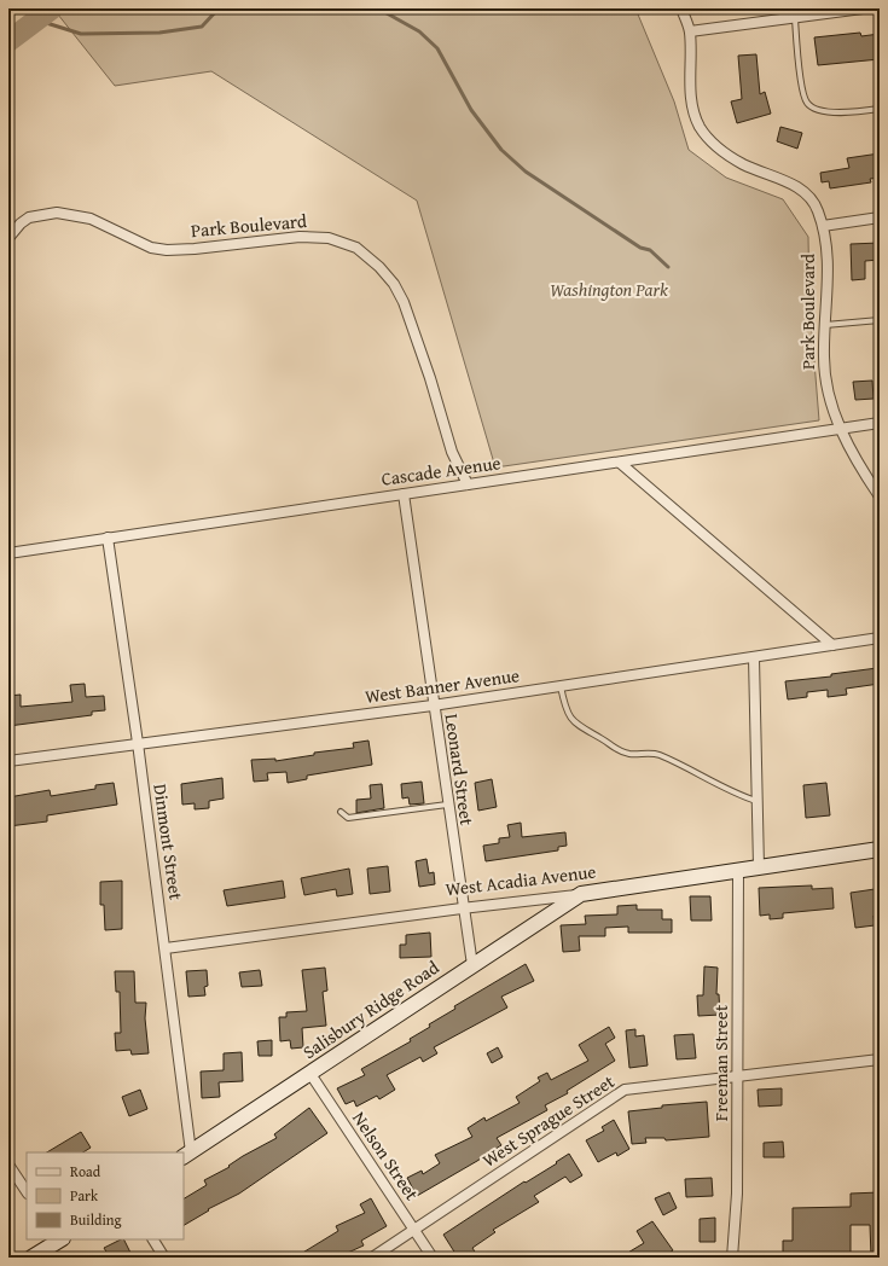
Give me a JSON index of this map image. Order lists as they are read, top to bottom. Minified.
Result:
{"streets":{"street":["Park Boulevard","Cascade Avenue","West Banner Avenue","Leonard Street","Dinmont Street","West Acadia Avenue","Salisbury Ridge Road","Freeman Street","West Sprague Street","Nelson Street"]},"crossings":[["Park Boulevard","Cascade Avenue"],["Cascade Avenue","Leonard Street"],["Cascade Avenue","Dinmont Street"],["West Banner Avenue","Leonard Street"],["West Banner Avenue","Dinmont Street"],["Leonard Street","West Acadia Avenue"],["Leonard Street","Salisbury Ridge Road"],["Dinmont Street","West Acadia Avenue"],["Dinmont Street","Salisbury Ridge Road"],["West Acadia Avenue","Salisbury Ridge Road"],["West Acadia Avenue","Freeman Street"],["Salisbury Ridge Road","Nelson Street"],["Freeman Street","West Sprague Street"],["West Sprague Street","Nelson Street"]],"parks":["Washington Park"],"legend":["Road","Park","Building"]}
